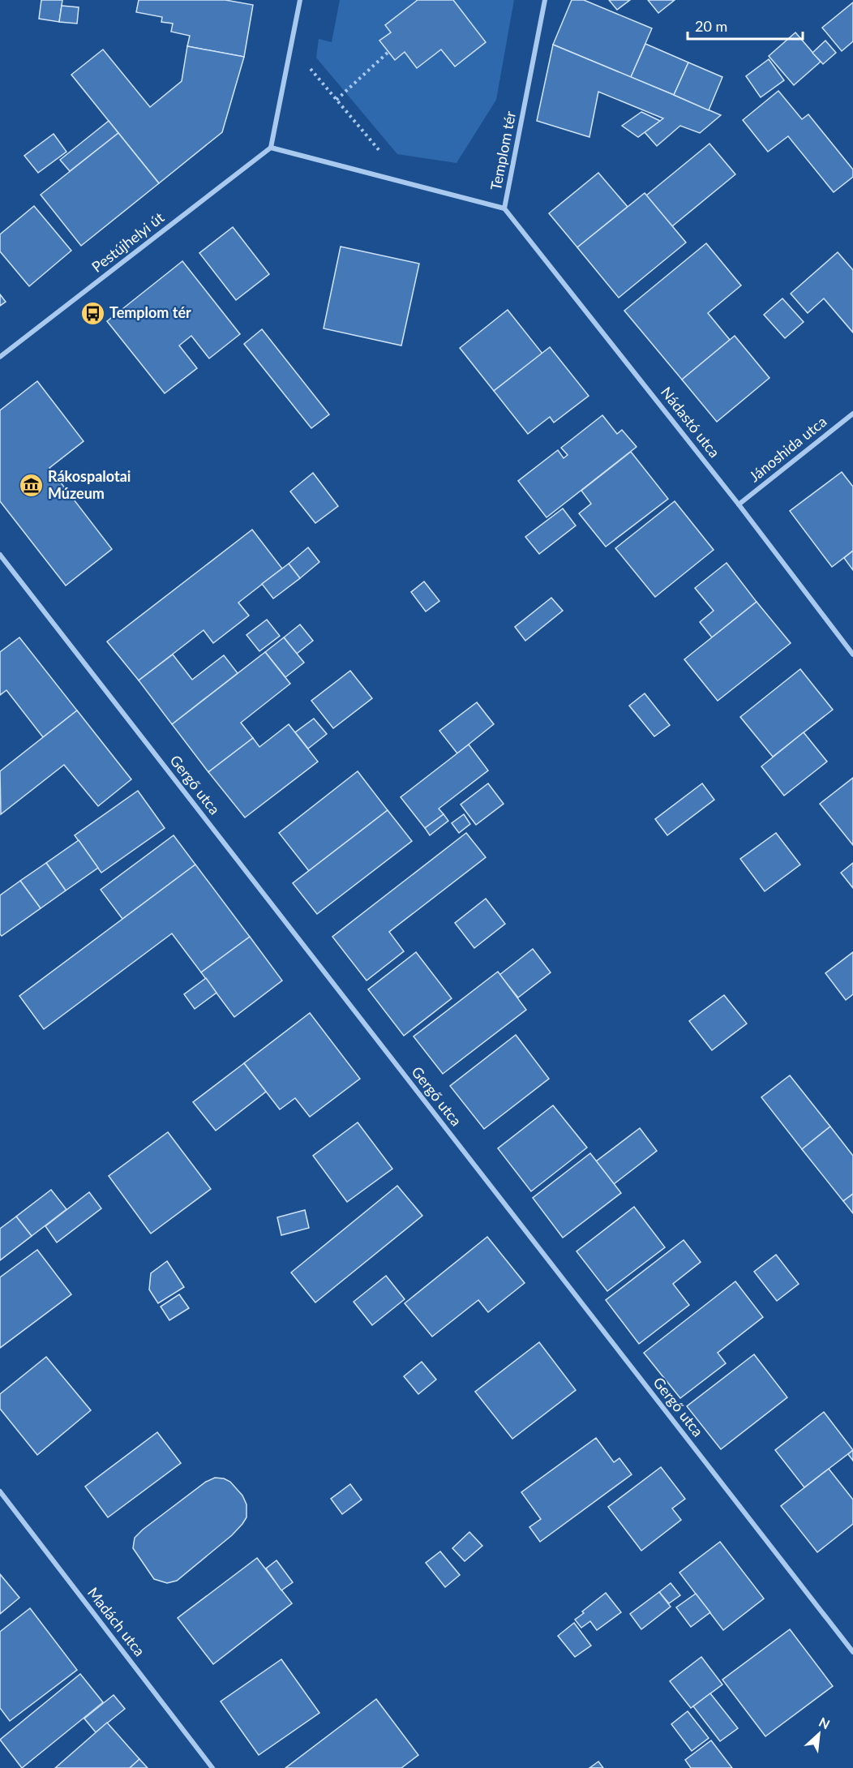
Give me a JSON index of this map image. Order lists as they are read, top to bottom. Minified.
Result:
{"streets":{"street":["Templom tér","Pestújhelyi út","Nádastó utca","Jánoshida utca","Gergő utca","Madách utca"]},"crossings":[["Templom tér","Pestújhelyi út"],["Templom tér","Nádastó utca"],["Nádastó utca","Jánoshida utca"]],"places":{"bus stop":["Templom tér"],"museum":["Rákospalotai Múzeum"]},"scale_bar":"20 m","north":"top right"}
